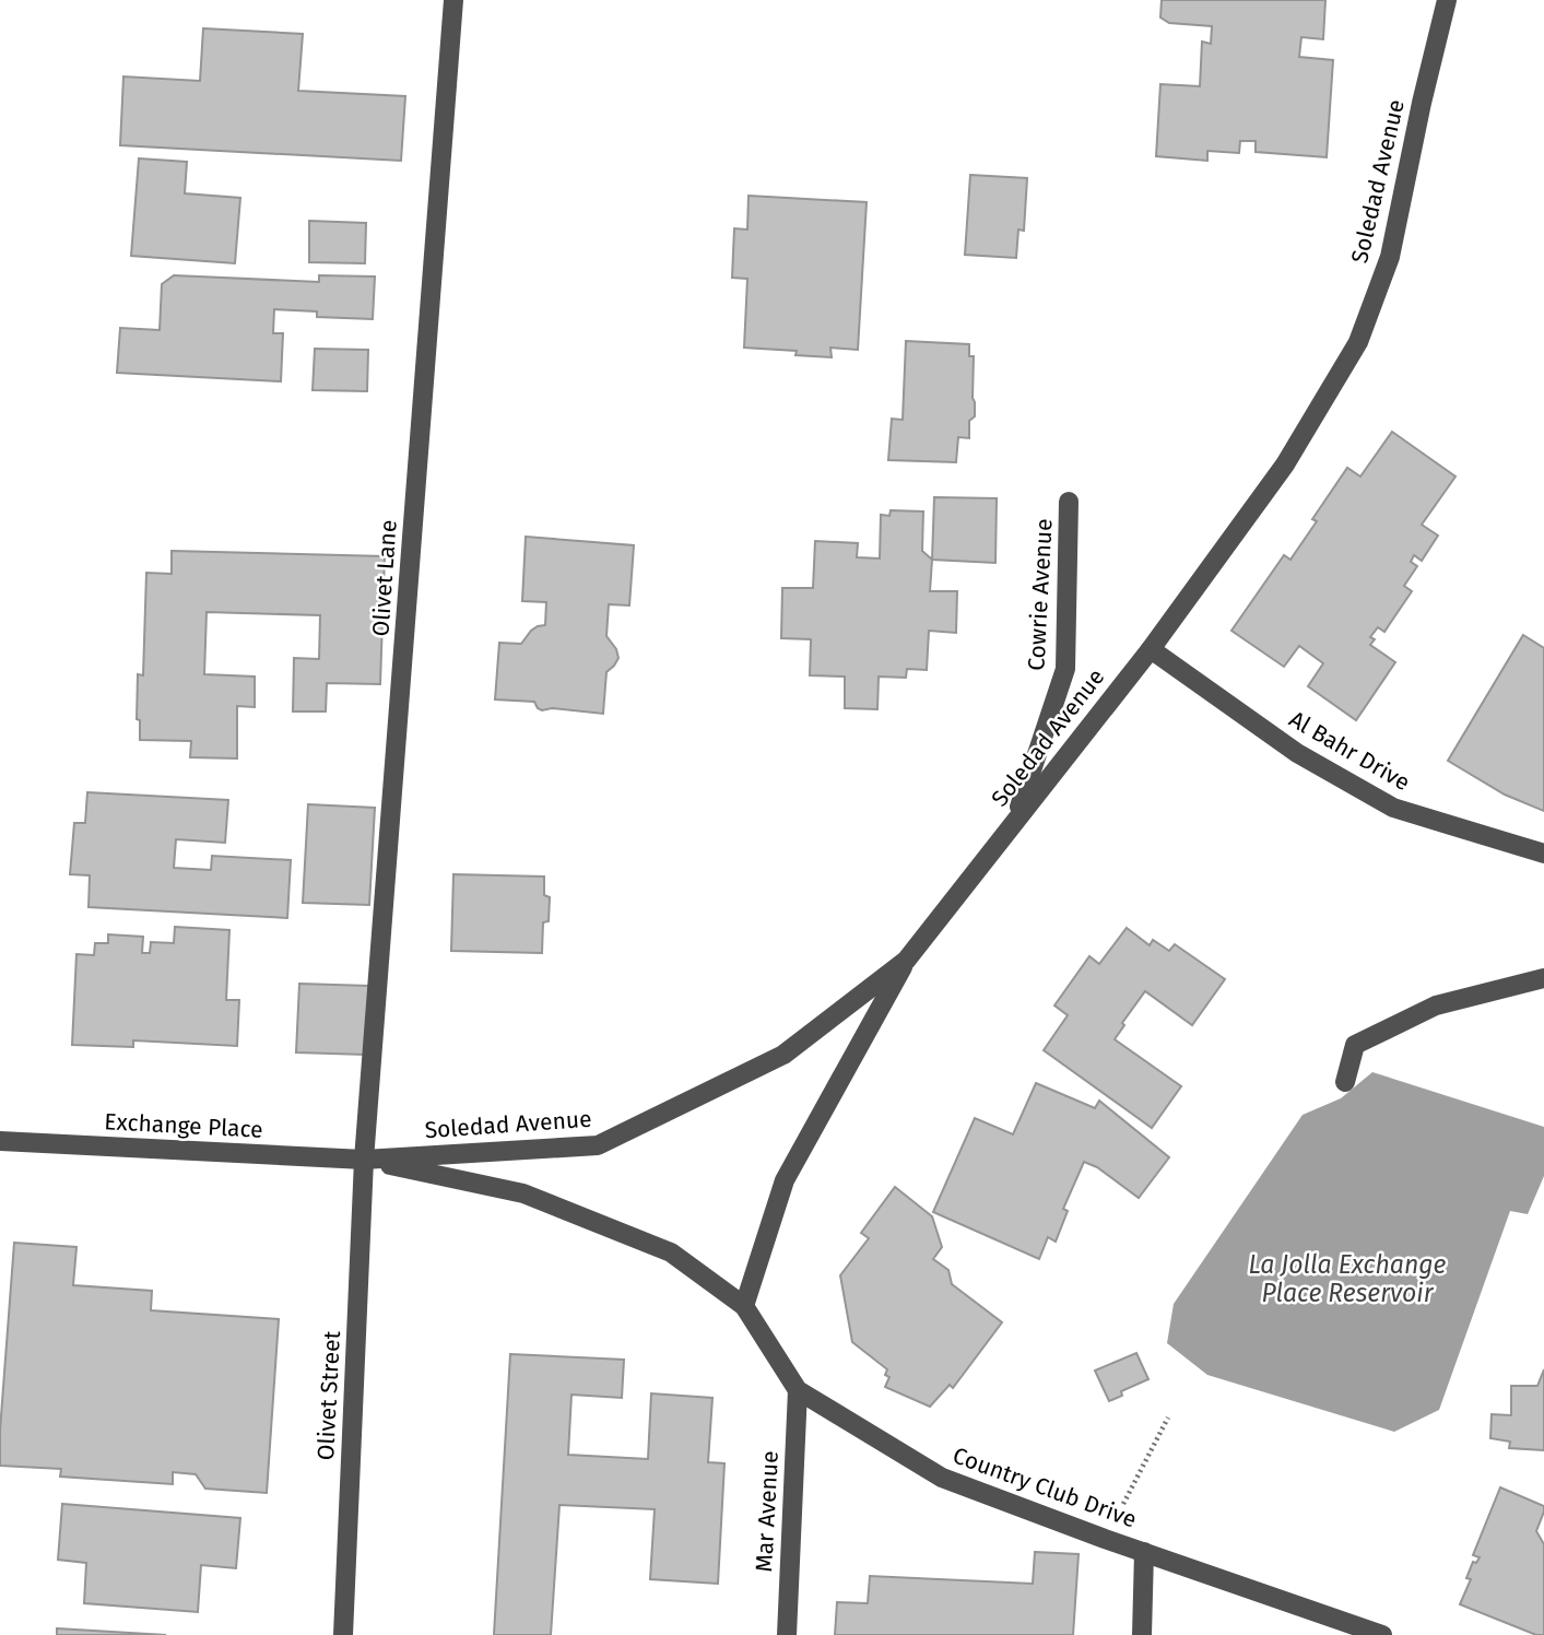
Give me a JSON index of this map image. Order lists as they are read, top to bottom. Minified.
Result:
{"streets":{"street":["Soledad Avenue","Olivet Lane","Cowrie Avenue","Al Bahr Drive","Exchange Place","Olivet Street","Country Club Drive","Mar Avenue"]},"crossings":[["Soledad Avenue","Olivet Lane"],["Soledad Avenue","Cowrie Avenue"],["Soledad Avenue","Al Bahr Drive"],["Soledad Avenue","Exchange Place"],["Soledad Avenue","Olivet Street"],["Soledad Avenue","Country Club Drive"],["Olivet Lane","Exchange Place"],["Olivet Lane","Olivet Street"],["Olivet Lane","Country Club Drive"],["Exchange Place","Olivet Street"],["Exchange Place","Country Club Drive"],["Olivet Street","Country Club Drive"],["Country Club Drive","Mar Avenue"]],"water":["La Jolla Exchange Place Reservoir"]}
